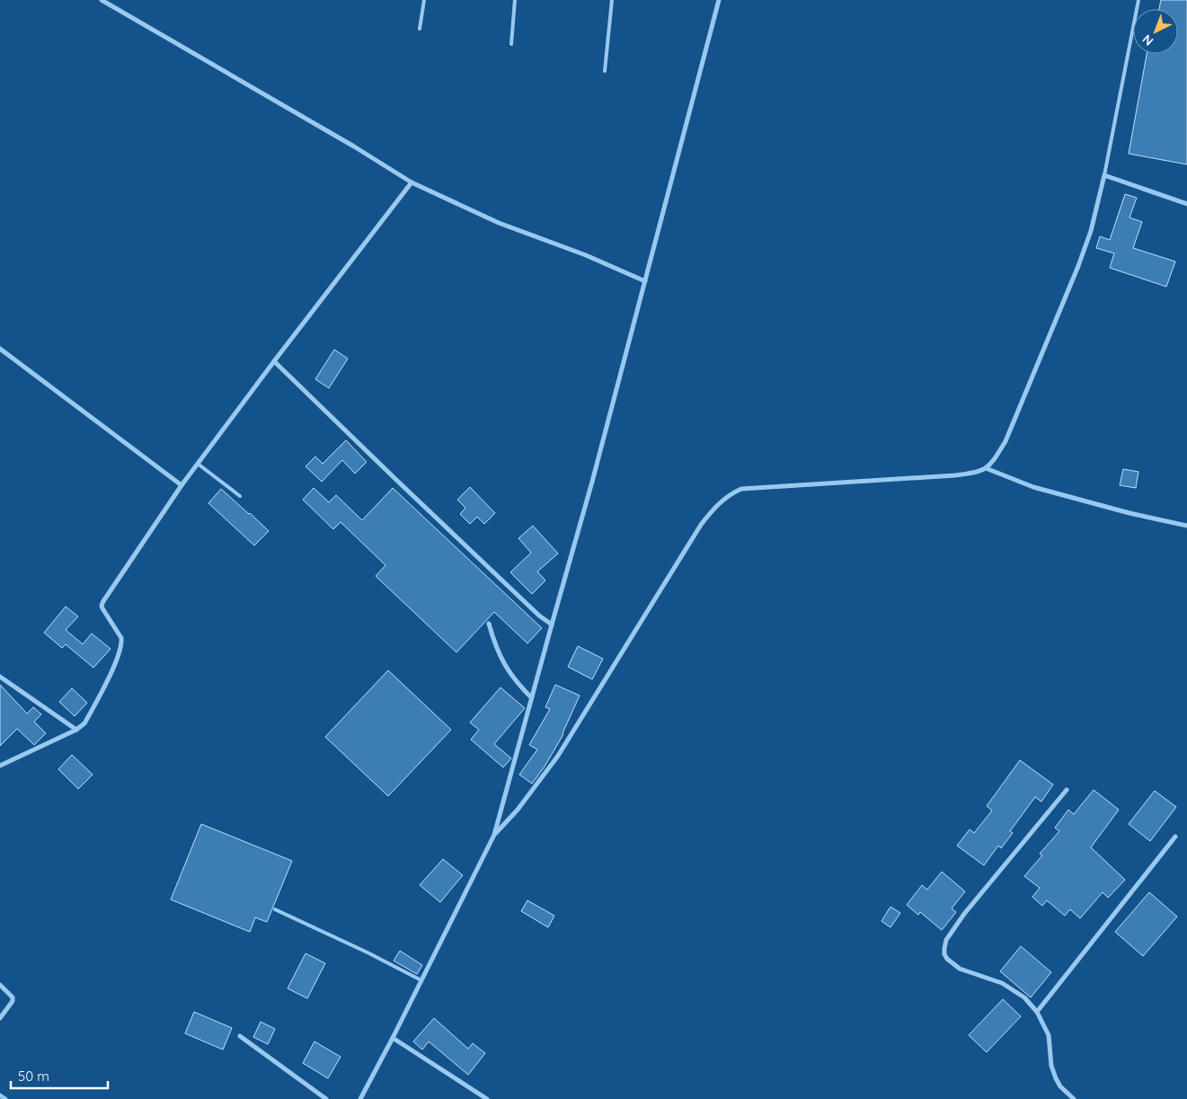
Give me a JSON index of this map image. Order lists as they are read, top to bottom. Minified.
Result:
{"scale_bar":"50 m","north":"bottom left"}
